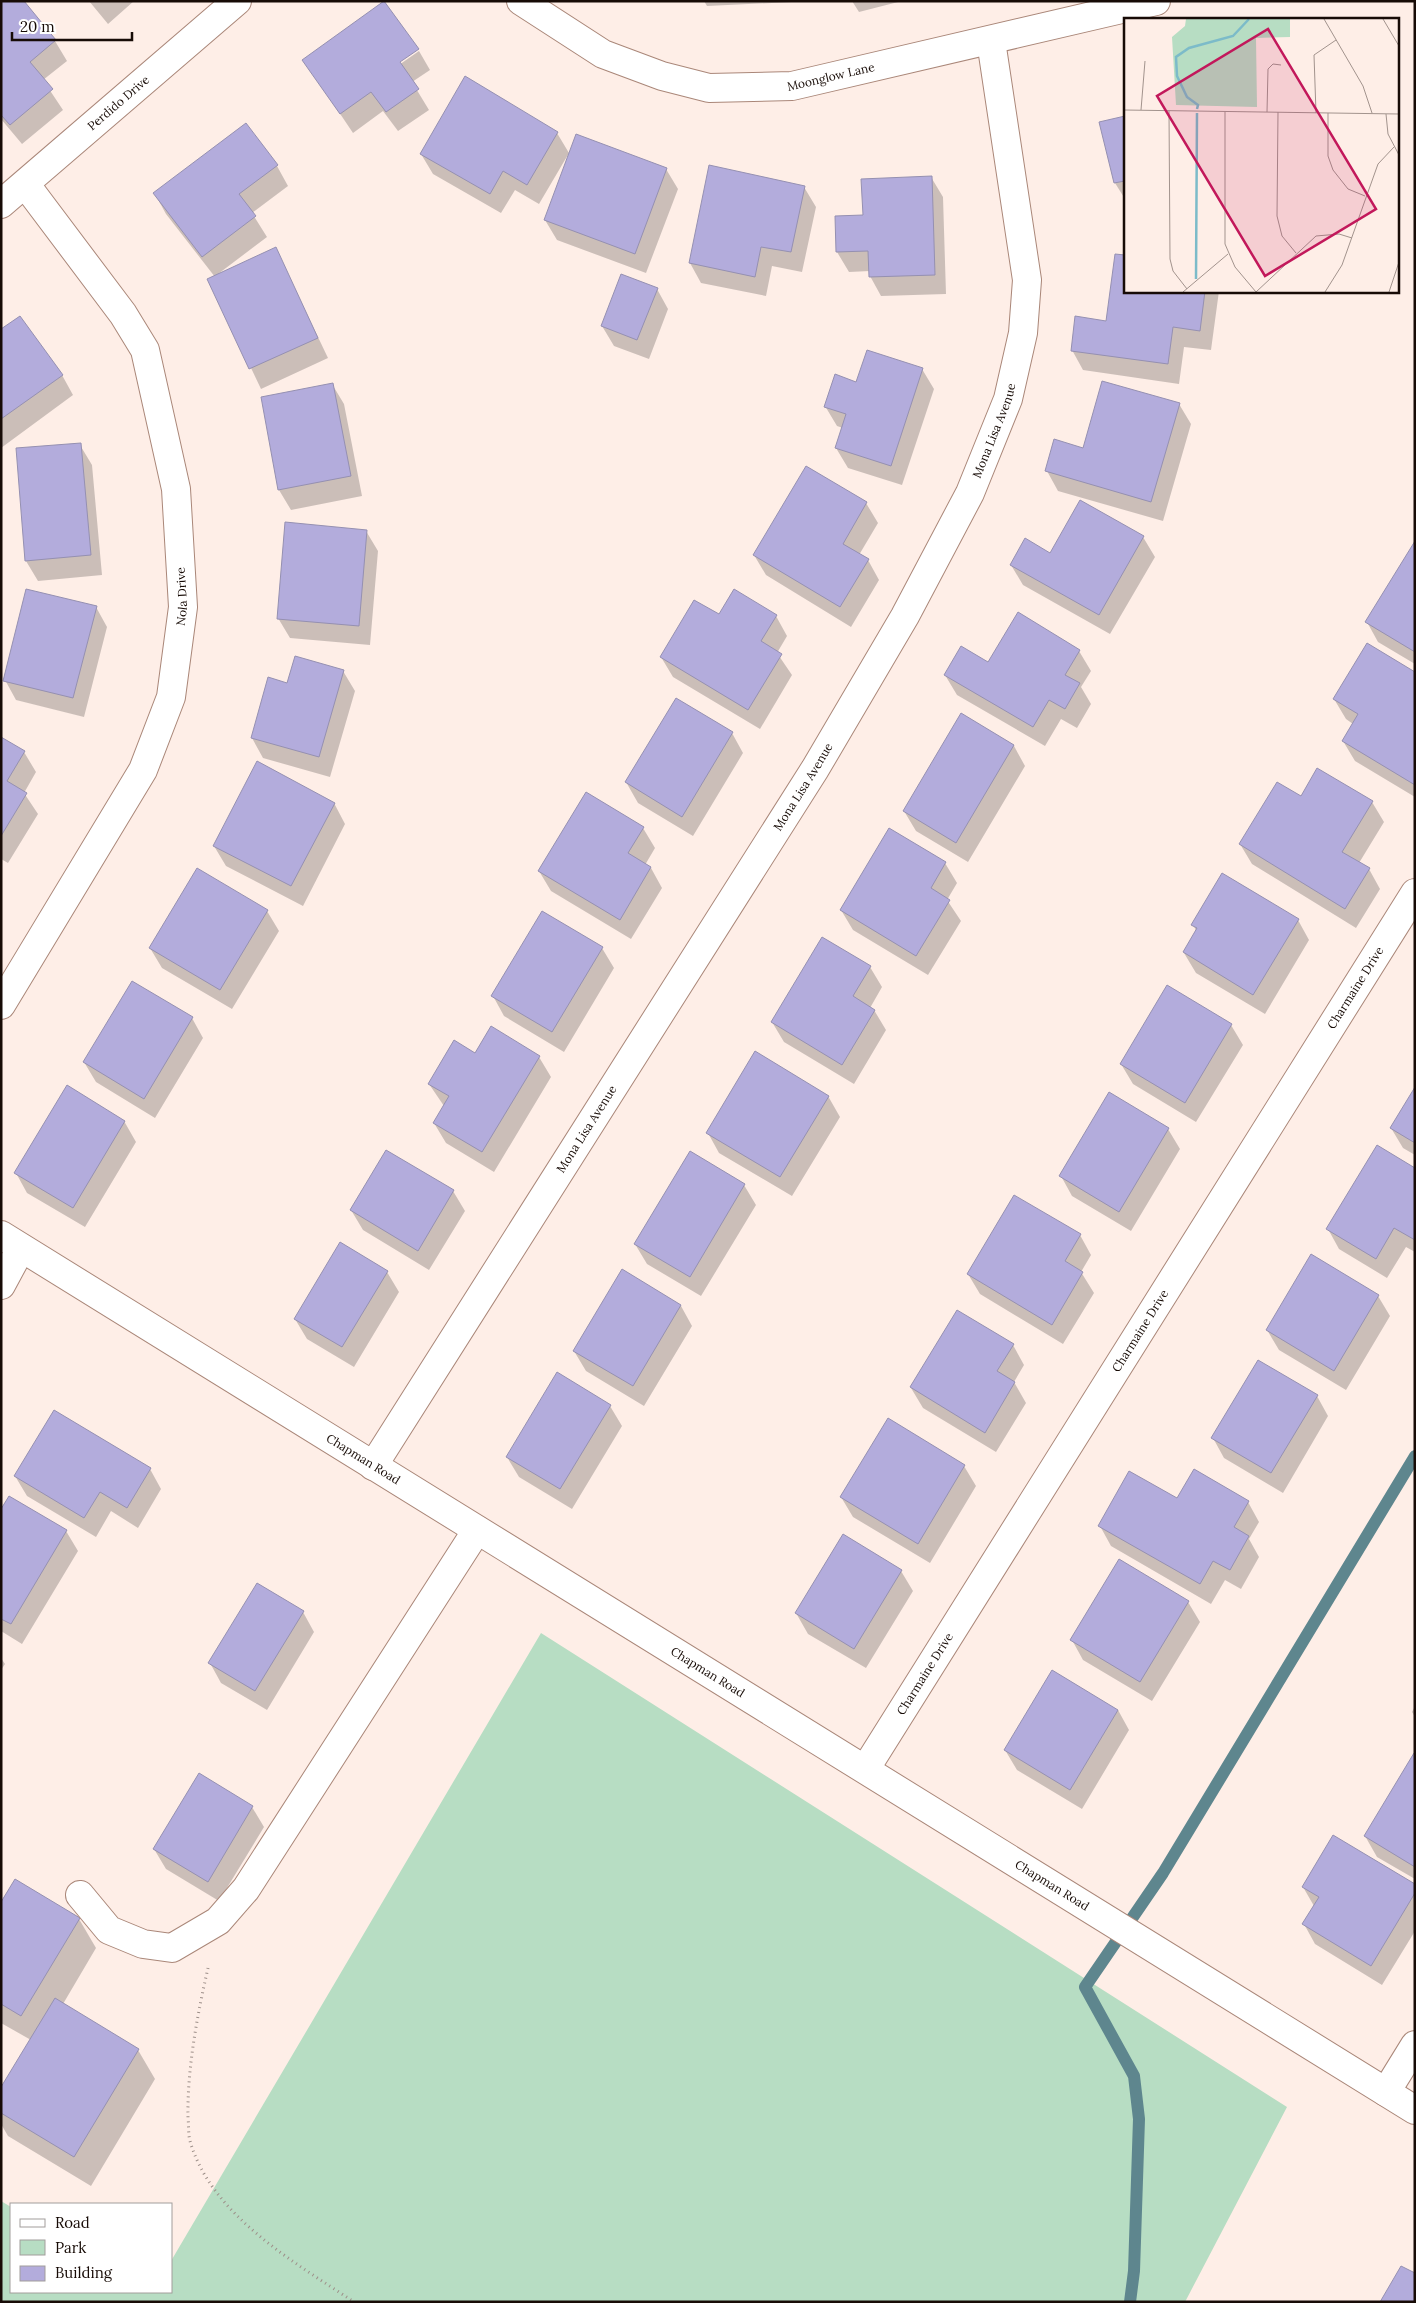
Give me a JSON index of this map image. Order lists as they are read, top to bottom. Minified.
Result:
{"streets":{"street":["Moonglow Lane","Perdido Drive","Mona Lisa Avenue","Nola Drive","Charmaine Drive","Chapman Road"]},"crossings":[["Moonglow Lane","Mona Lisa Avenue"],["Perdido Drive","Nola Drive"],["Mona Lisa Avenue","Chapman Road"],["Charmaine Drive","Chapman Road"]],"legend":["Road","Park","Building"],"scale_bar":"20 m"}
